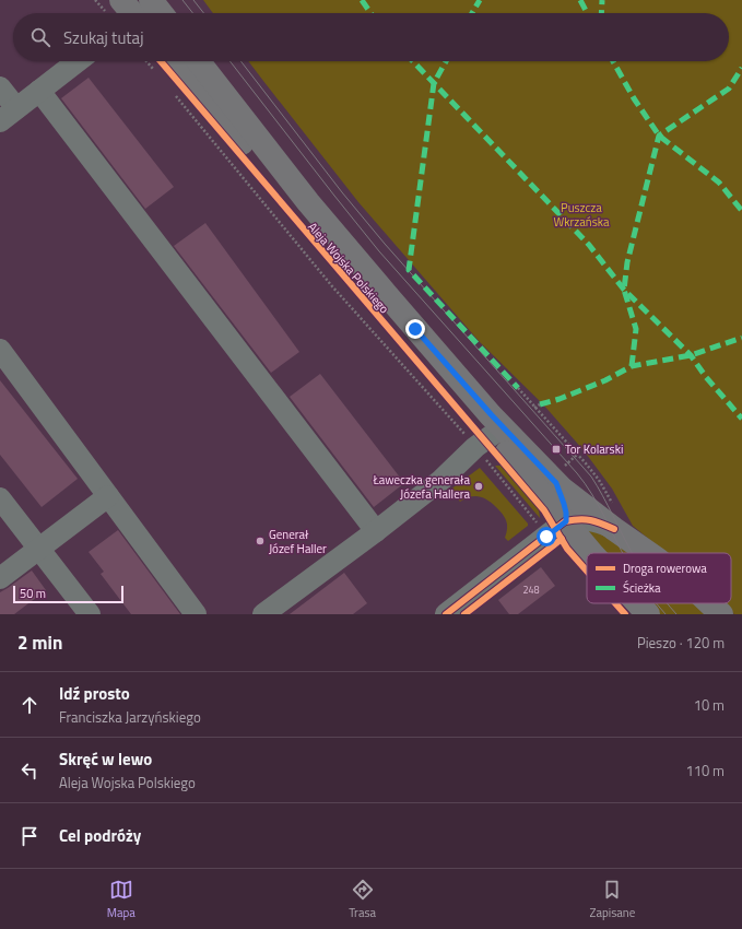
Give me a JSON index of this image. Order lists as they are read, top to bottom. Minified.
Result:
{"streets":{"main road":["Aleja Wojska Polskiego"]},"parks":["Puszcza Wkrzańska"],"places":{"transit":["Tor Kolarski"],"other":["Ławeczka generała Józefa Hallera","Generał Józef Haller"]},"house_numbers":["248"],"legend":["Droga rowerowa","Ścieżka"],"scale_bar":"50 m","page":{"search":"Szukaj tutaj","scale":"50 m","heading":["2 min","Pieszo · 120 m"],"list":[["Idź prosto","Franciszka Jarzyńskiego","10 m"],["Skręć w lewo","Aleja Wojska Polskiego","110 m"],"Cel podróży"],"nav":["Mapa","Trasa","Zapisane"]}}
